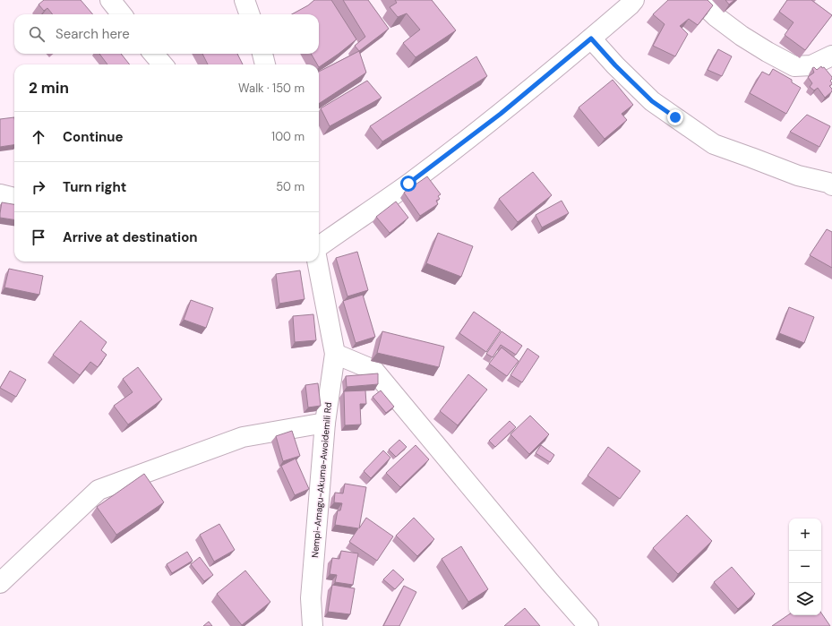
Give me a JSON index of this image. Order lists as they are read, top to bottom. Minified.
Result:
{"streets":{"street":["Nempi-Amagu-Akuma-Awoidemili Rd"]},"page":{"search":"Search here","heading":["2 min","Walk · 150 m"],"list":[["Continue","100 m"],["Turn right","50 m"],"Arrive at destination"],"map_buttons":["+","−"]}}
